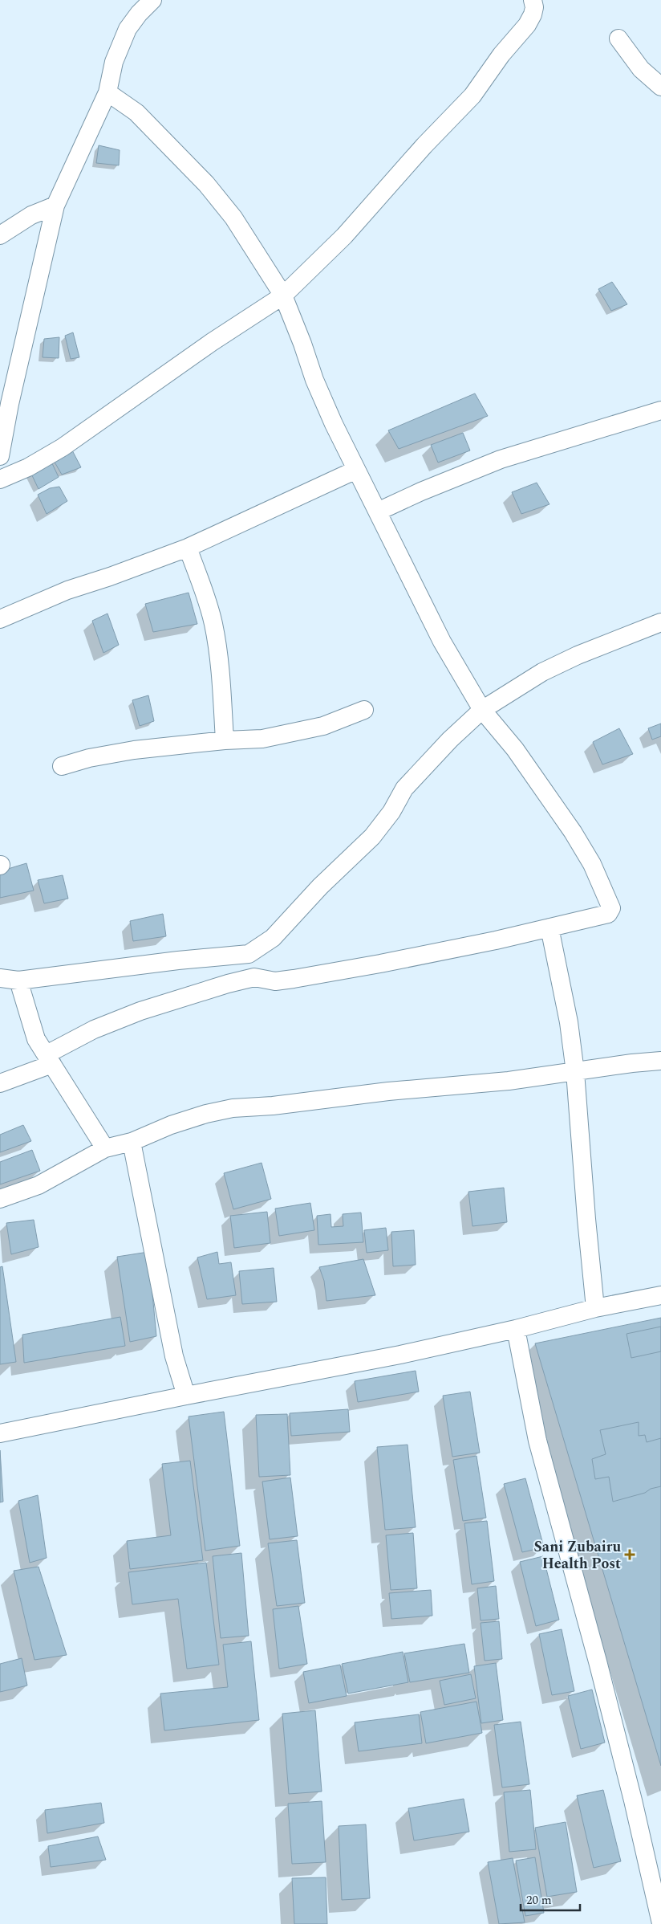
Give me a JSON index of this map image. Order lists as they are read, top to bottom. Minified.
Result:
{"places":{"health":["Sani Zubairu Health Post"]},"scale_bar":"20 m"}
